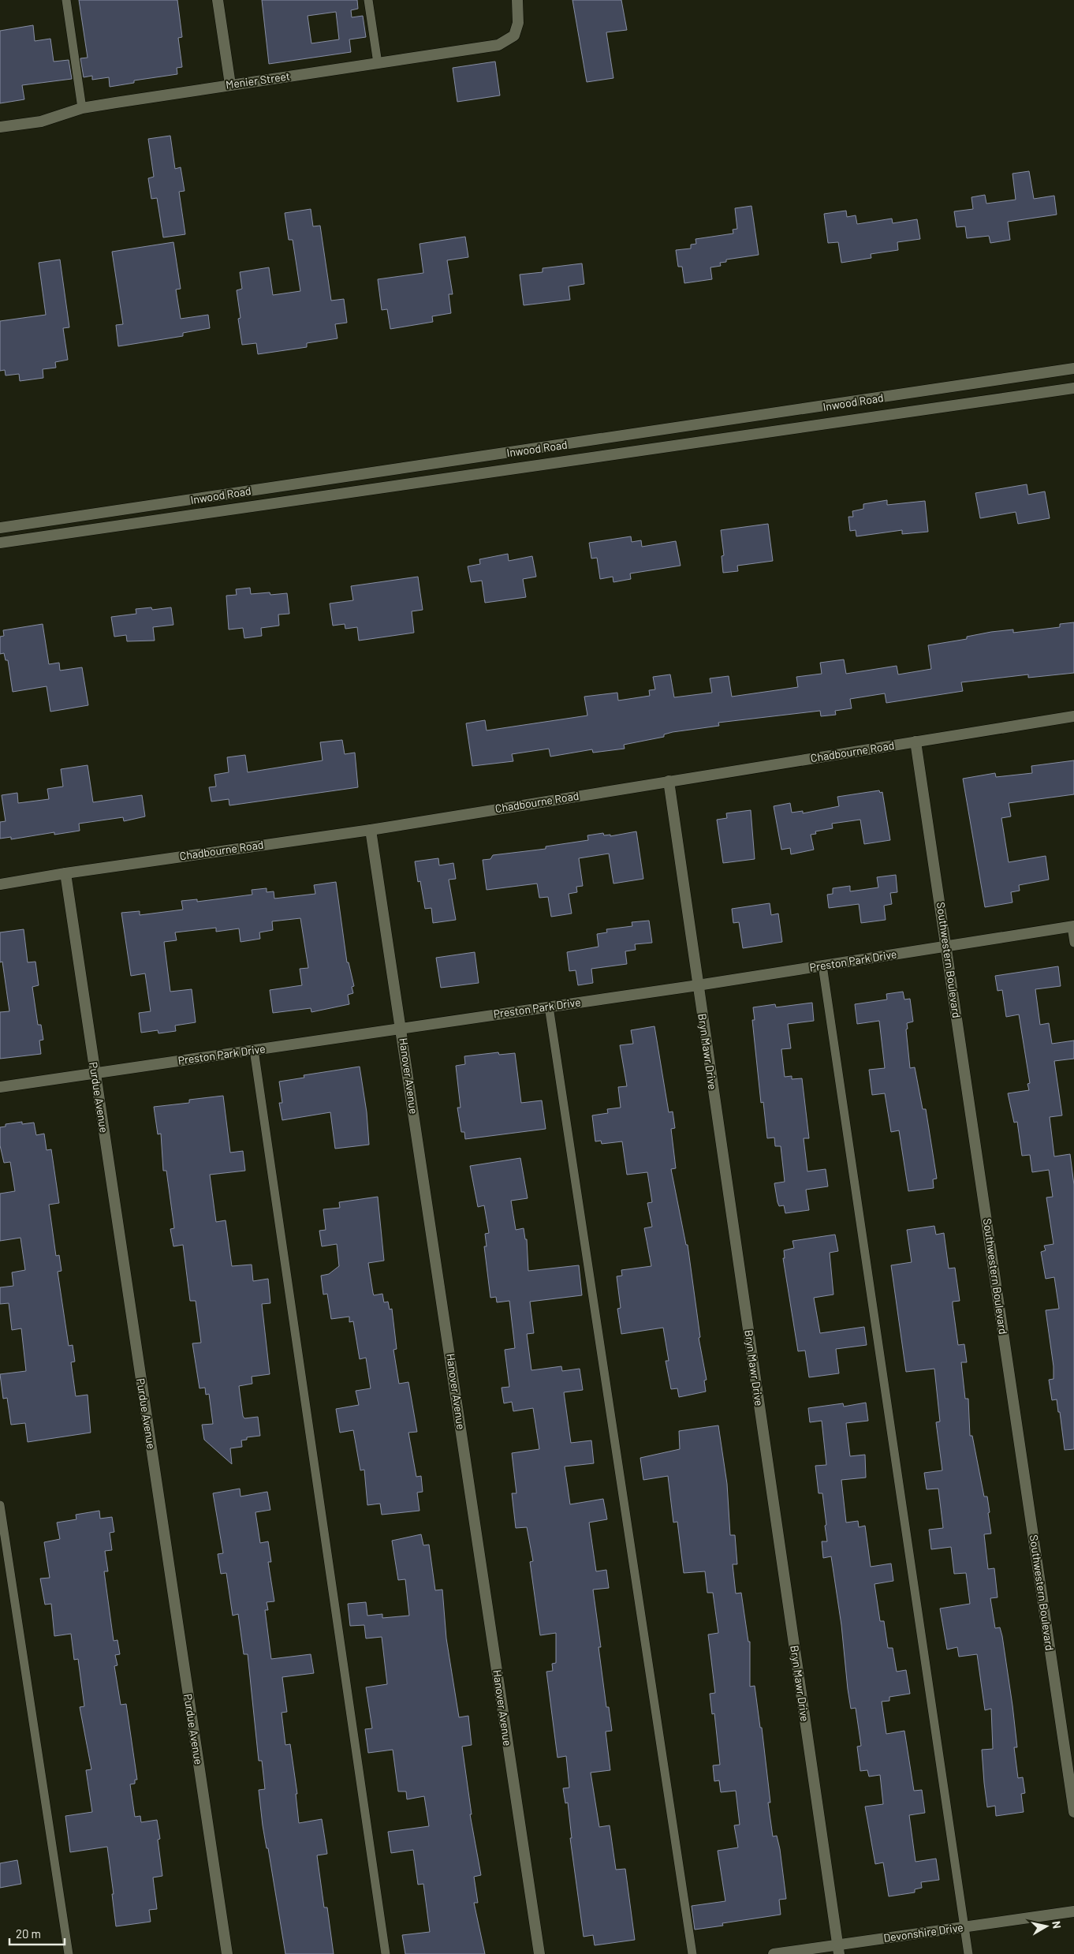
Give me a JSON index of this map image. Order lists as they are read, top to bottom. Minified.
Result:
{"streets":{"street":["Menier Street","Inwood Road","Chadbourne Road","Southwestern Boulevard","Preston Park Drive","Bryn Mawr Drive","Hanover Avenue","Purdue Avenue","Devonshire Drive"]},"crossings":[["Chadbourne Road","Southwestern Boulevard"],["Chadbourne Road","Bryn Mawr Drive"],["Chadbourne Road","Hanover Avenue"],["Chadbourne Road","Purdue Avenue"],["Southwestern Boulevard","Preston Park Drive"],["Preston Park Drive","Bryn Mawr Drive"],["Preston Park Drive","Hanover Avenue"],["Preston Park Drive","Purdue Avenue"],["Bryn Mawr Drive","Devonshire Drive"]],"scale_bar":"20 m","north":"right"}
